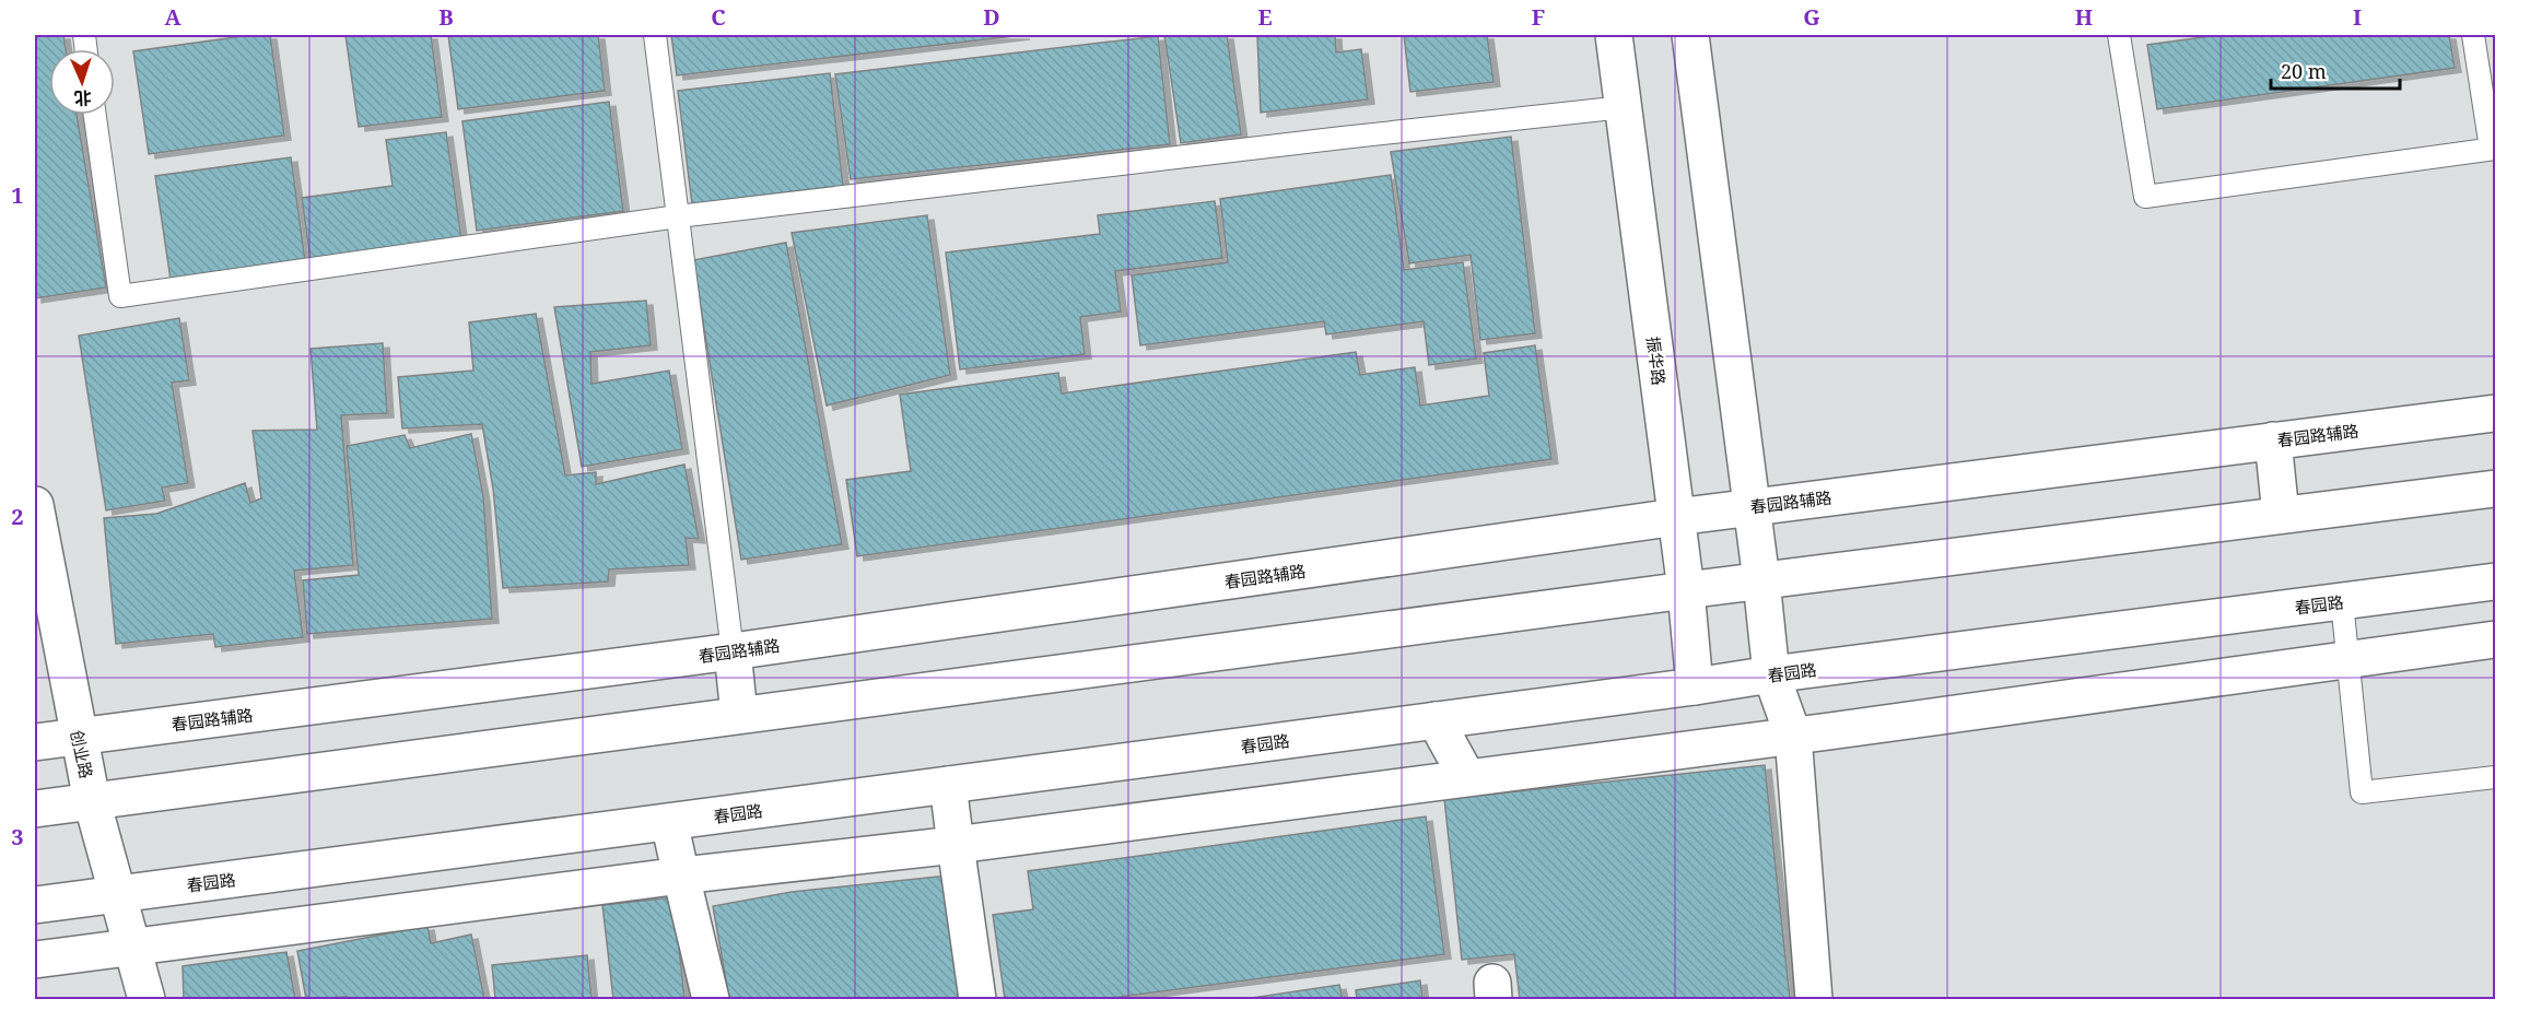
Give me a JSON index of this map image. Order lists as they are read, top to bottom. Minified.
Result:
{"streets":{"street":["振华路","春园路辅路","春园路","创业路"]},"crossings":[["振华路","春园路辅路"],["振华路","春园路"],["春园路辅路","创业路"],["春园路","创业路"]],"scale_bar":"20 m","north":"bottom","grid":{"columns":["A","B","C","D","E","F","G","H","I"],"rows":["1","2","3"]}}
